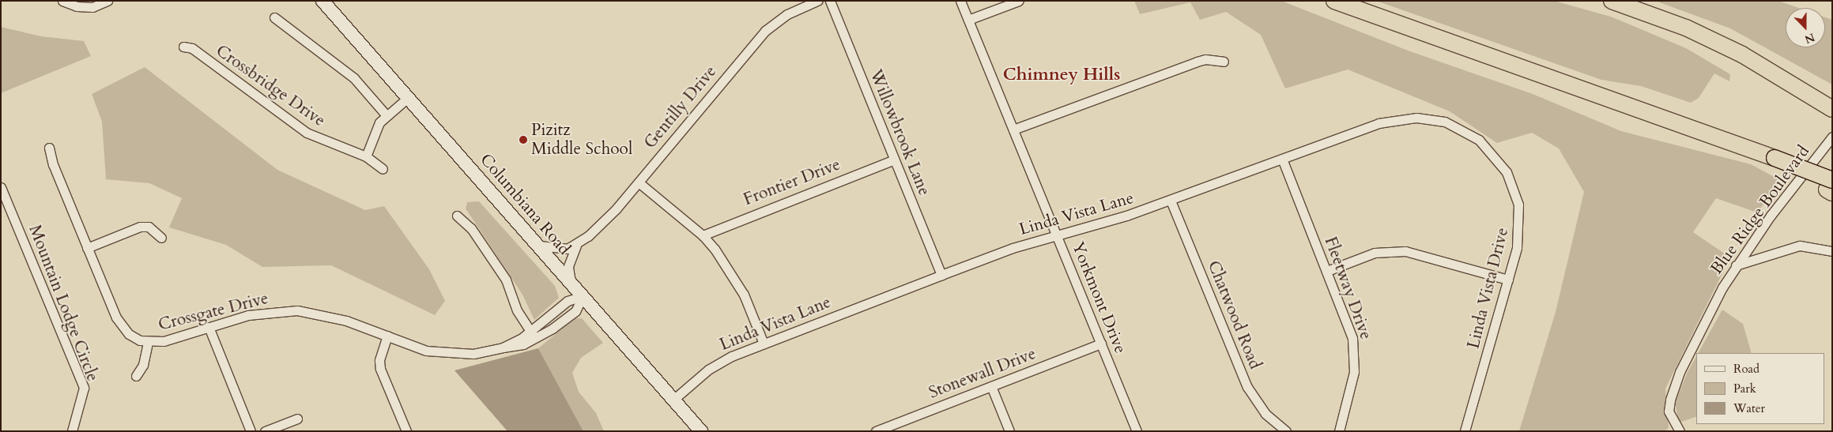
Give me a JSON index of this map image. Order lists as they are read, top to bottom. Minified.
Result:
{"streets":{"main road":["Columbiana Road"],"street":["Crossbridge Drive","Gentilly Drive","Willowbrook Lane","Frontier Drive","Blue Ridge Boulevard","Linda Vista Lane","Fleetway Drive","Linda Vista Drive","Yorkmont Drive","Mountain Lodge Circle","Crossgate Drive","Chatwood Road","Stonewall Drive"]},"crossings":[["Gentilly Drive","Columbiana Road"],["Willowbrook Lane","Frontier Drive"],["Willowbrook Lane","Linda Vista Lane"],["Columbiana Road","Linda Vista Lane"],["Columbiana Road","Crossgate Drive"],["Linda Vista Lane","Fleetway Drive"],["Linda Vista Lane","Linda Vista Drive"],["Linda Vista Lane","Yorkmont Drive"],["Linda Vista Lane","Chatwood Road"],["Yorkmont Drive","Stonewall Drive"]],"districts":["Chimney Hills"],"places":["Pizitz Middle School"],"legend":["Road","Park","Water"],"north":"bottom"}
